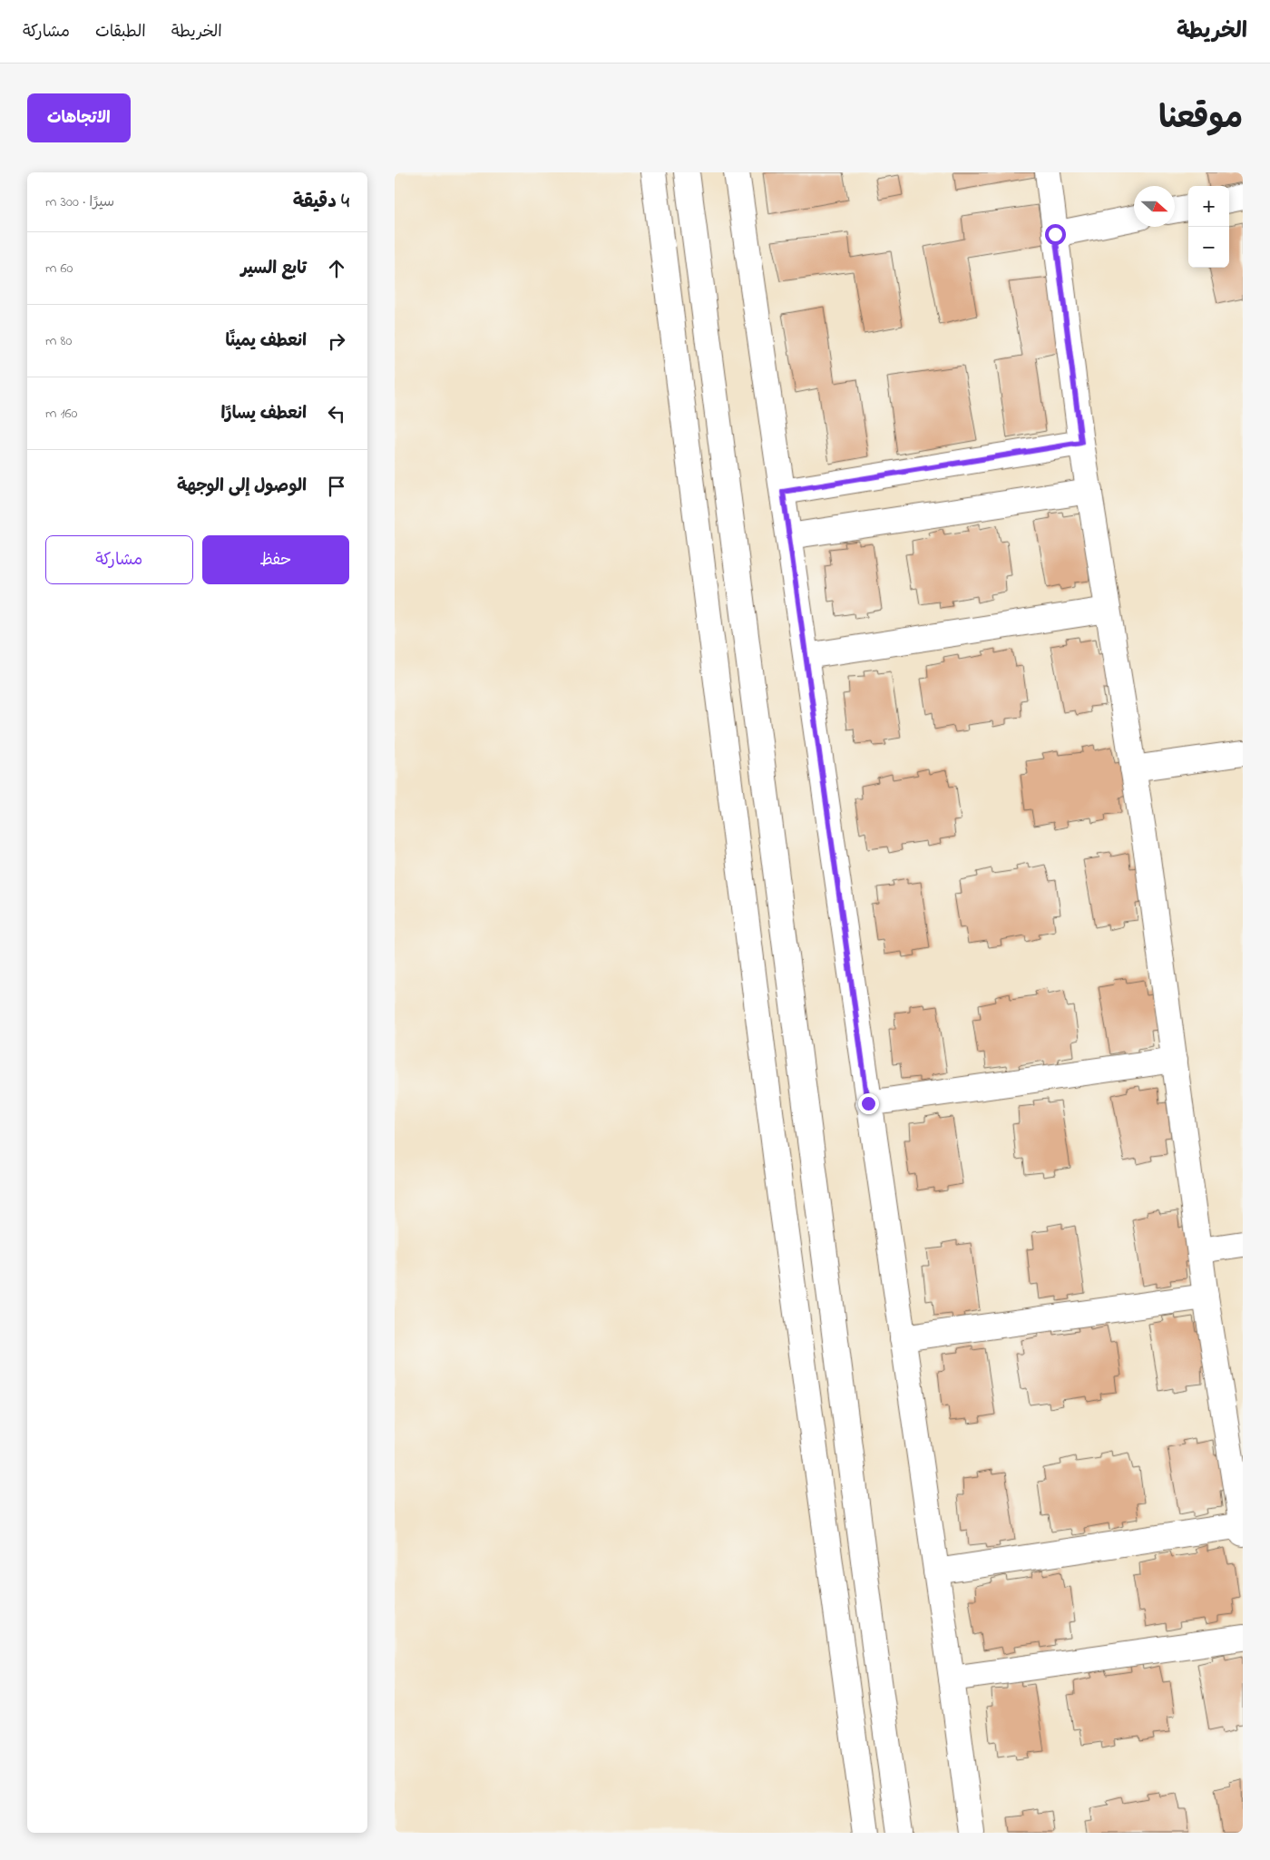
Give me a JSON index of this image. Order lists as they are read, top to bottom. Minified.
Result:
{"north":"right","page":{"header":"الخريطة","nav":["الخريطة","الطبقات","مشاركة"],"title":"موقعنا","buttons":["الاتجاهات",["حفظ","مشاركة"]],"heading":["4 دقيقة","سيرًا · 300 m"],"map_buttons":["+","−"],"list":[["تابع السير","60 m"],["انعطف يمينًا","80 m"],["انعطف يسارًا","160 m"],"الوصول إلى الوجهة"]}}
